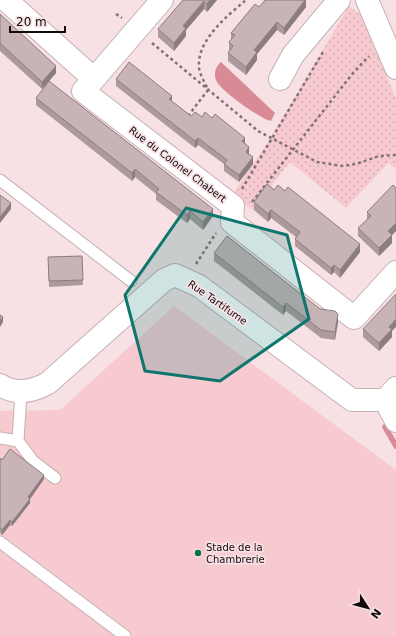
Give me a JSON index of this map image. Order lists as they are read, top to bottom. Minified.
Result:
{"streets":{"street":["Rue du Colonel Chabert","Rue Tartifume"]},"places":["Stade de la Chambrerie"],"scale_bar":"20 m","north":"bottom right"}
